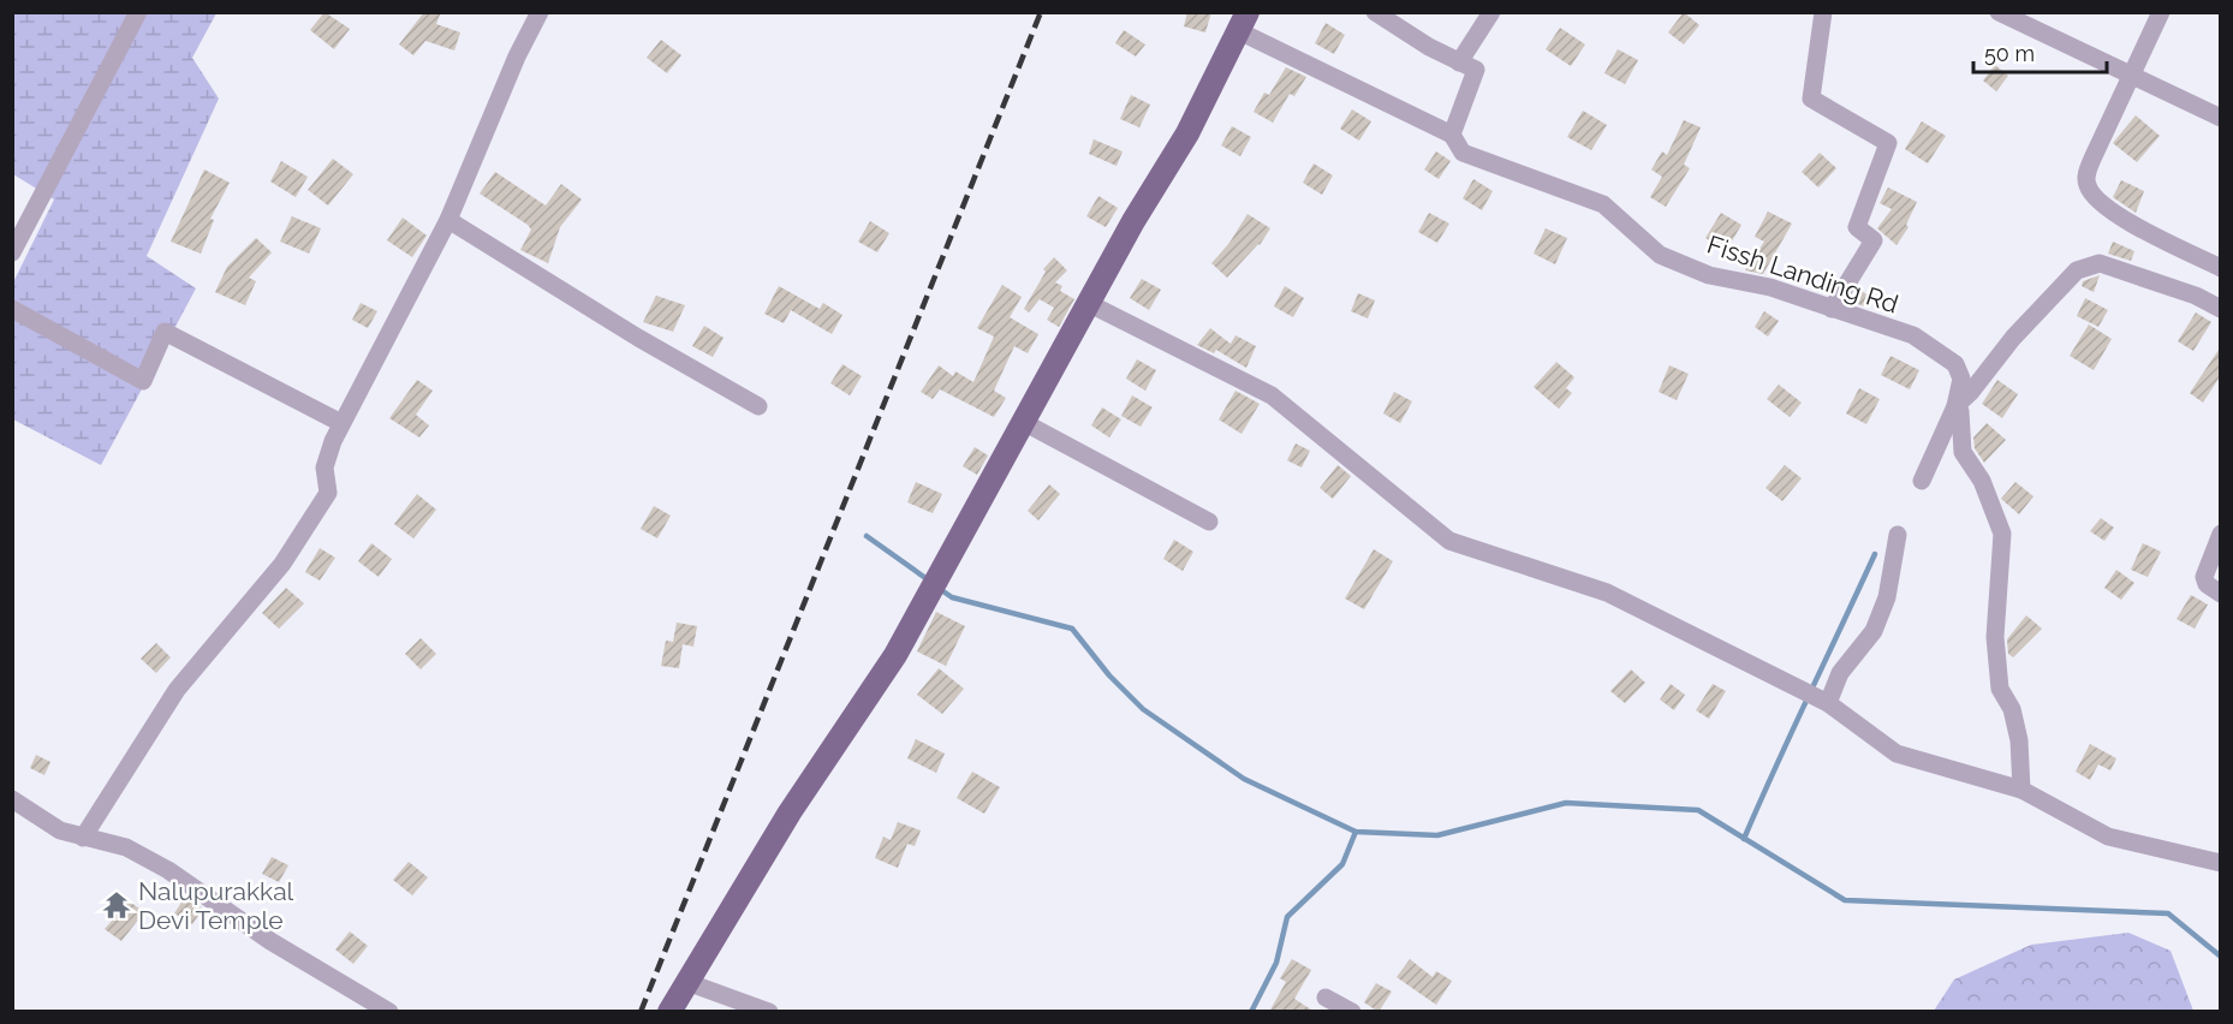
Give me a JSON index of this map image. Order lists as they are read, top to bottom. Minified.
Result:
{"streets":{"street":["Fissh Landing Rd"]},"places":{"temple":["Nalupurakkal Devi Temple"]},"scale_bar":"50 m"}
